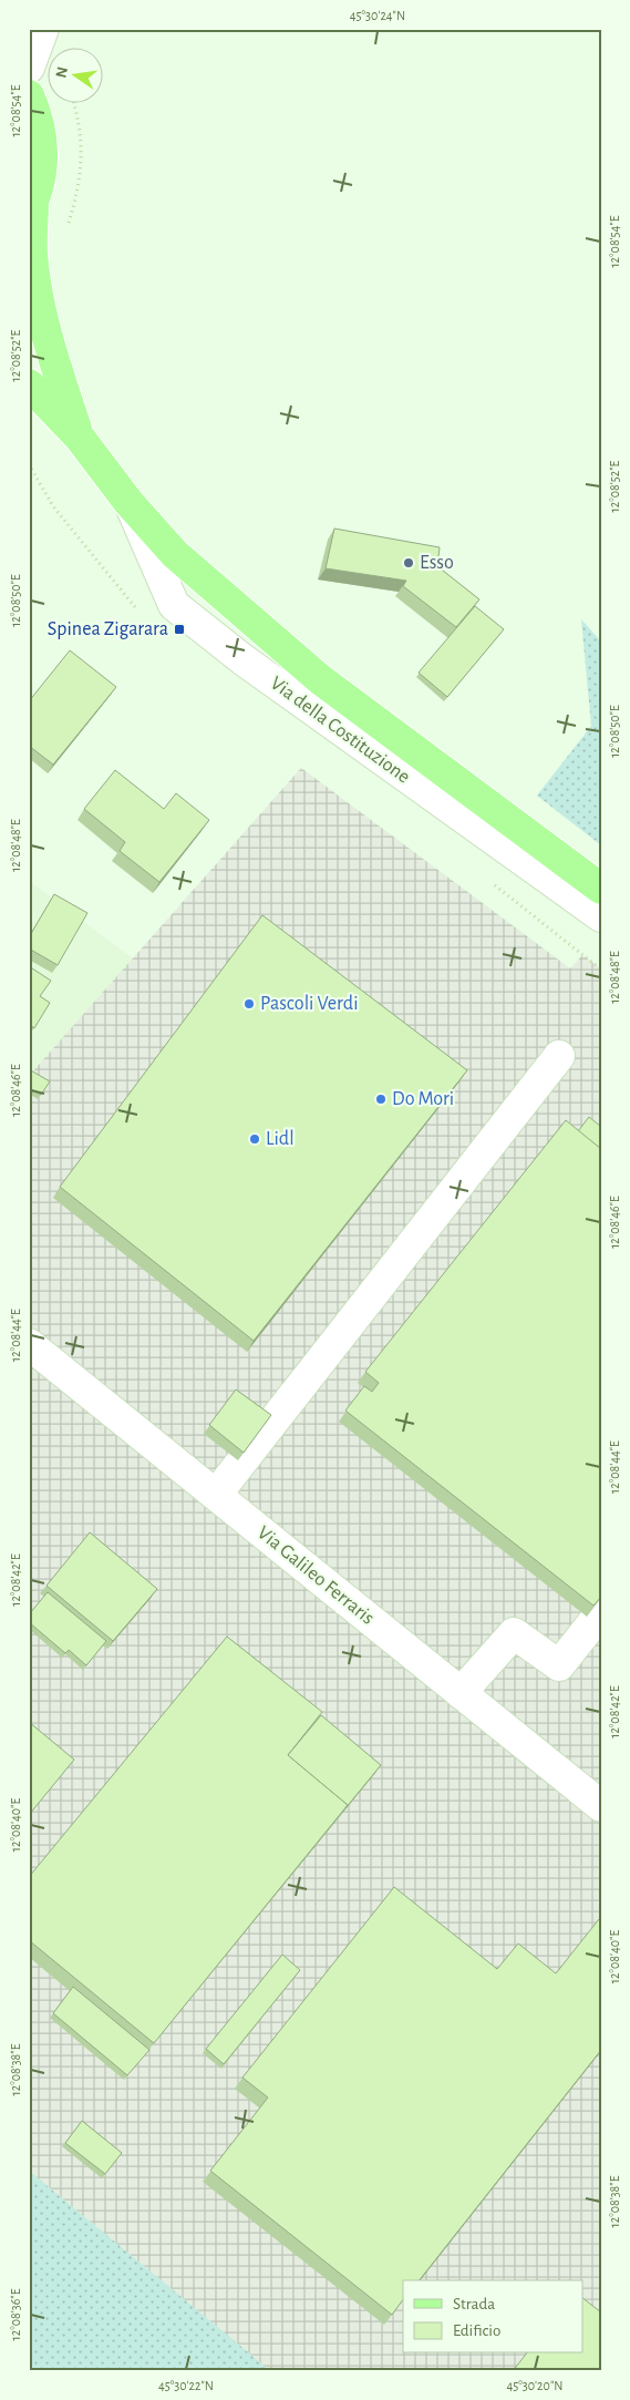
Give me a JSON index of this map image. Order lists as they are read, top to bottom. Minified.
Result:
{"streets":{"main road":["Via della Costituzione"],"street":["Via Galileo Ferraris"]},"places":{"other":["Esso","Pascoli Verdi","Do Mori","Lidl"],"transit":["Spinea Zigarara"]},"legend":["Strada","Edificio"],"north":"left","coordinates":["45°30'24\"N","12°08'54\"E","12°08'52\"E","12°08'50\"E","12°08'48\"E","12°08'46\"E","12°08'44\"E","12°08'42\"E","12°08'40\"E","12°08'38\"E","12°08'36\"E","45°30'22\"N","45°30'20\"N"]}
